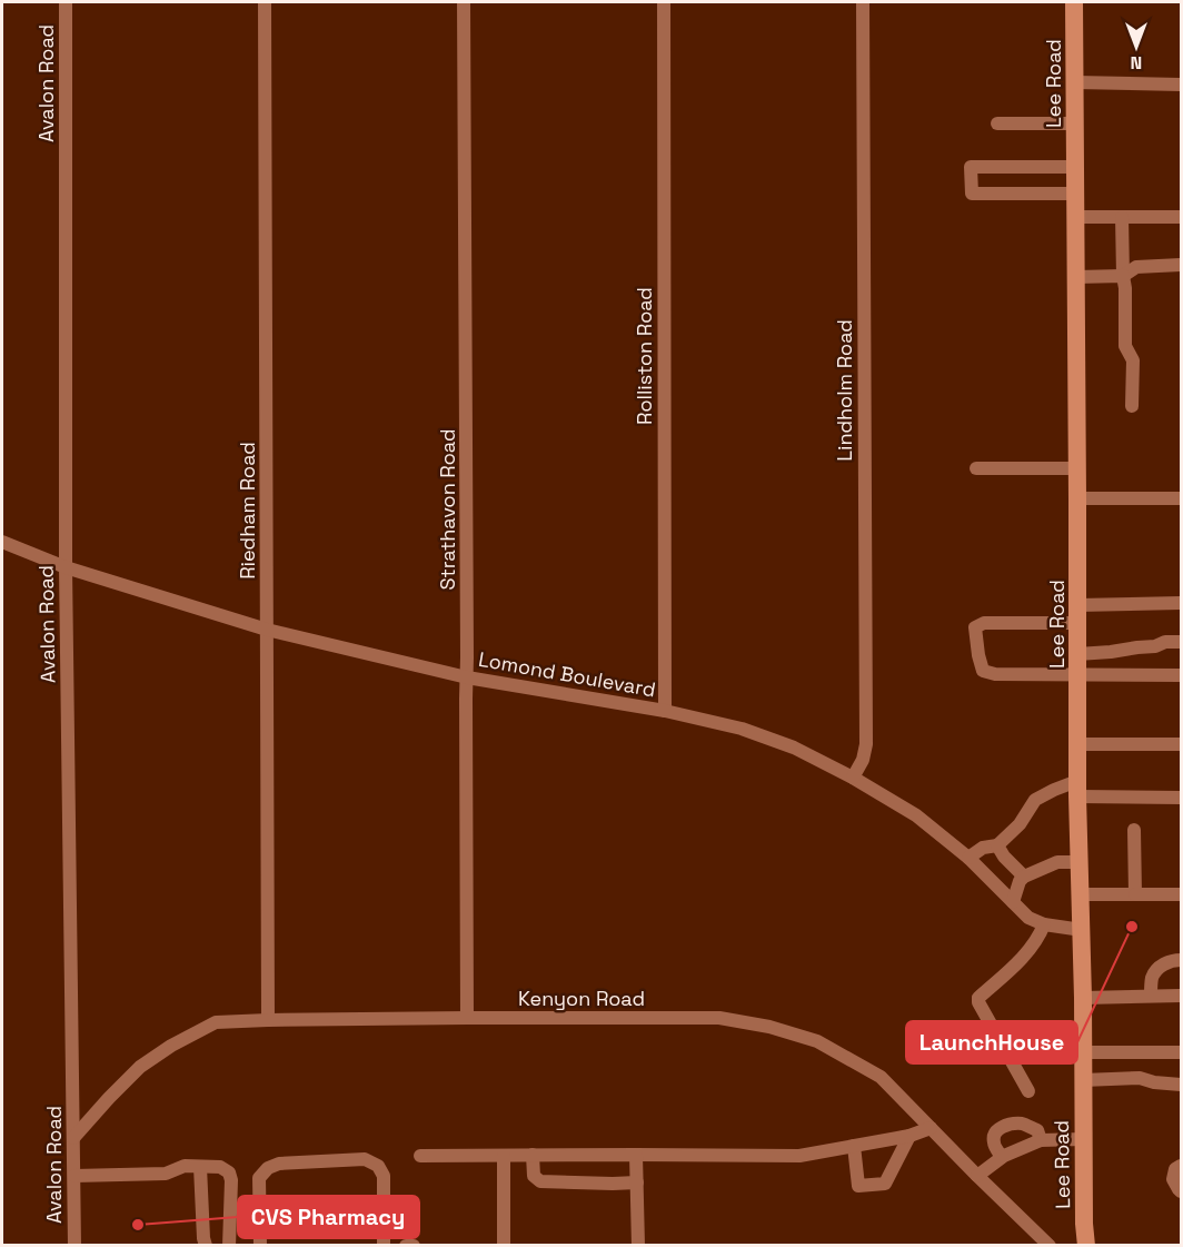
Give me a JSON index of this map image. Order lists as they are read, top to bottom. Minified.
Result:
{"streets":{"main road":["Lee Road"],"street":["Avalon Road","Rolliston Road","Lindholm Road","Strathavon Road","Riedham Road","Lomond Boulevard","Kenyon Road"]},"crossings":[["Avalon Road","Lomond Boulevard"],["Avalon Road","Kenyon Road"],["Lee Road","Lomond Boulevard"],["Rolliston Road","Lomond Boulevard"],["Lindholm Road","Lomond Boulevard"],["Strathavon Road","Lomond Boulevard"],["Strathavon Road","Kenyon Road"],["Riedham Road","Lomond Boulevard"],["Riedham Road","Kenyon Road"]],"places":["LaunchHouse","CVS Pharmacy"],"north":"bottom"}
